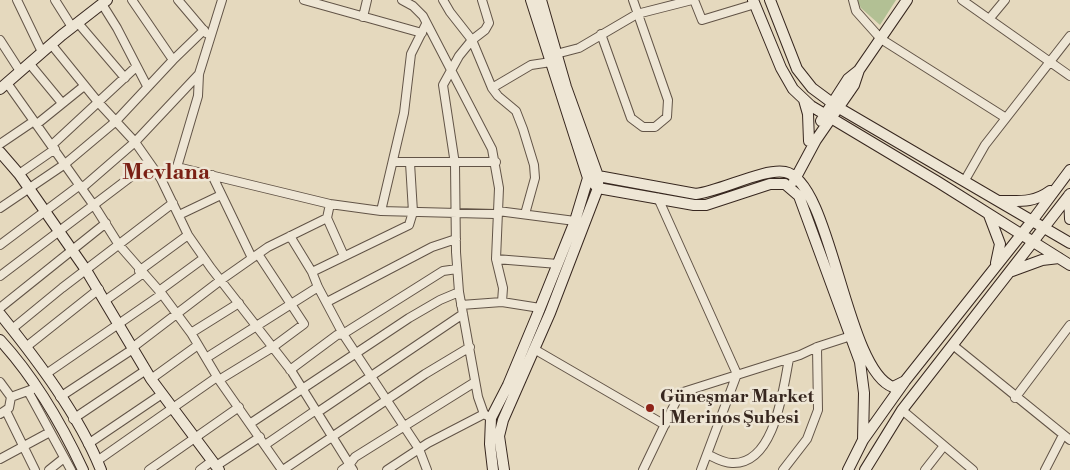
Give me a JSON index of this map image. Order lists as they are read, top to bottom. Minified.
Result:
{"districts":["Mevlana"],"places":["Güneşmar Market | Merinos Şubesi"]}
